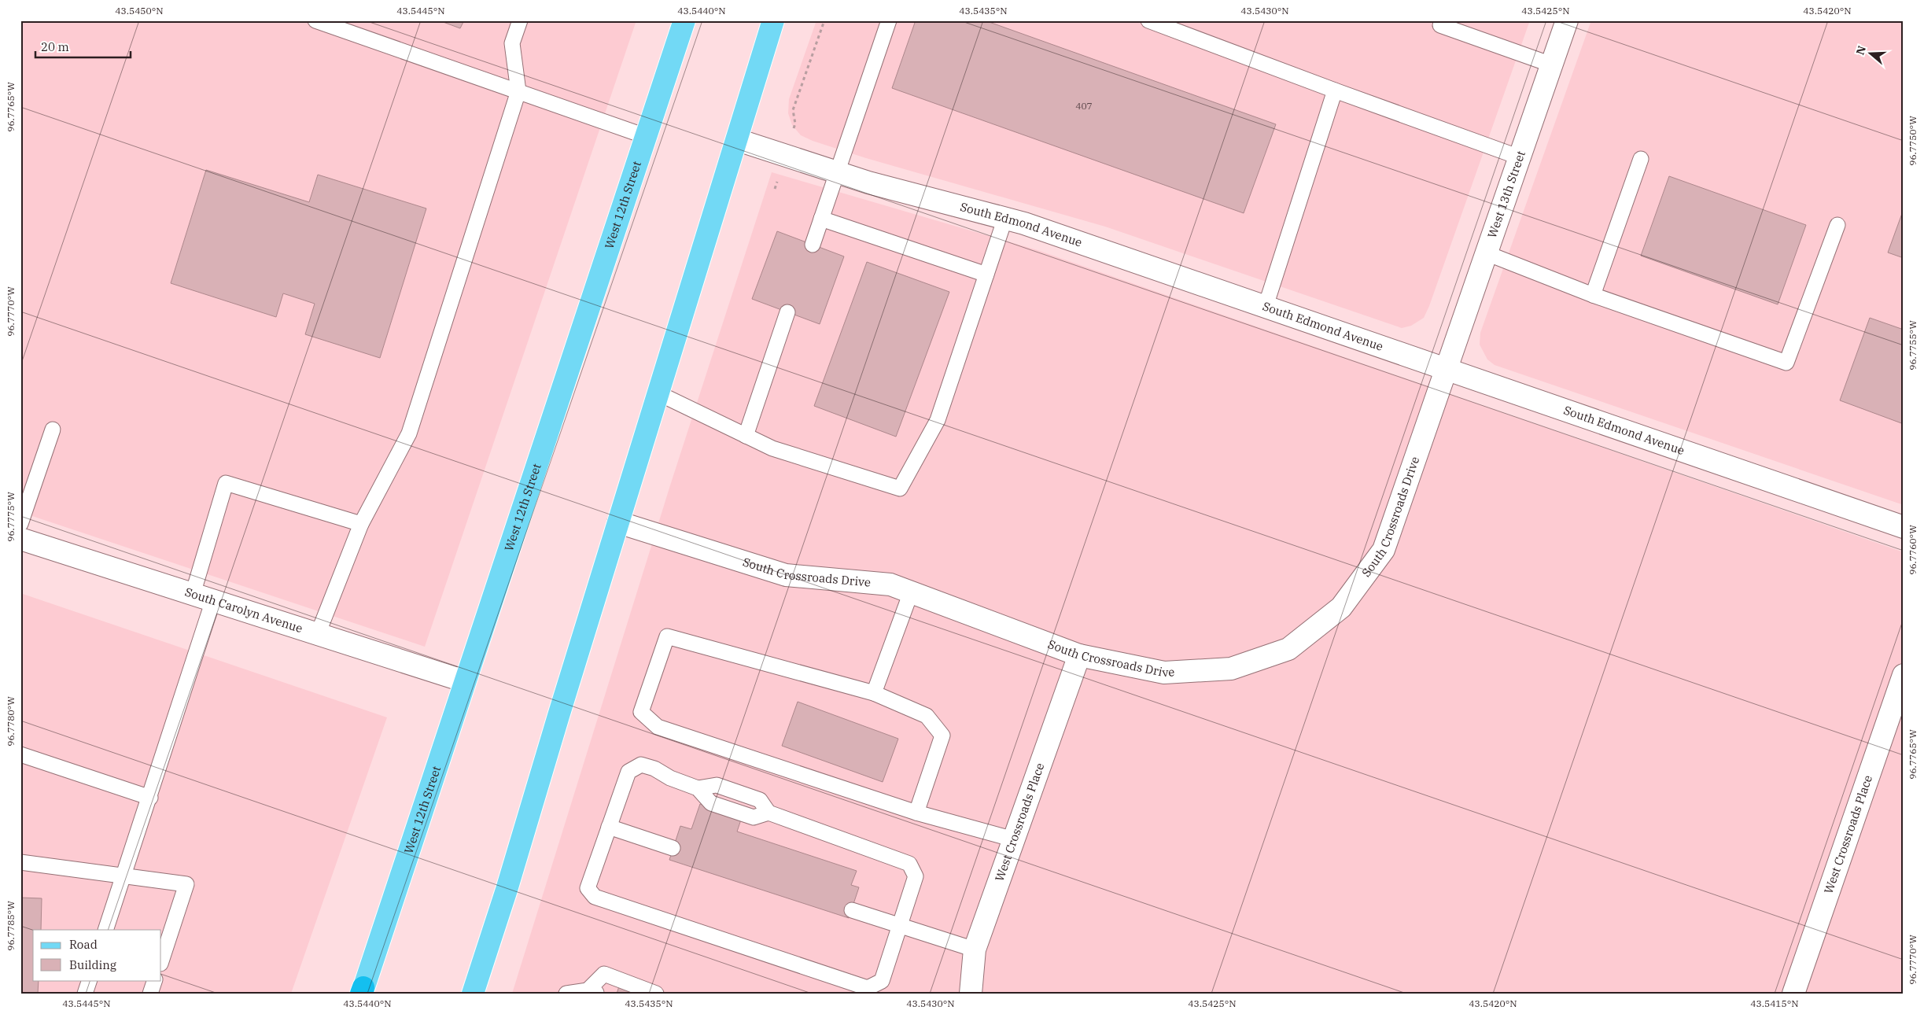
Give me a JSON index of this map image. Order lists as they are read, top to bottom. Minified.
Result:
{"streets":{"main road":["West 12th Street"],"street":["West 13th Street","South Edmond Avenue","South Crossroads Drive","South Carolyn Avenue","West Crossroads Place"]},"crossings":[["West 13th Street","South Edmond Avenue"],["West 13th Street","South Crossroads Drive"],["West 12th Street","South Carolyn Avenue"],["South Edmond Avenue","South Crossroads Drive"],["South Crossroads Drive","West Crossroads Place"]],"house_numbers":["407"],"legend":["Road","Building"],"scale_bar":"20 m","north":"left","coordinates":["43.5450°N","43.5445°N","43.5440°N","43.5435°N","43.5430°N","43.5425°N","43.5420°N","96.7765°W","96.7750°W","96.7770°W","96.7755°W","96.7775°W","96.7760°W","96.7780°W","96.7785°W","43.5415°N"]}
